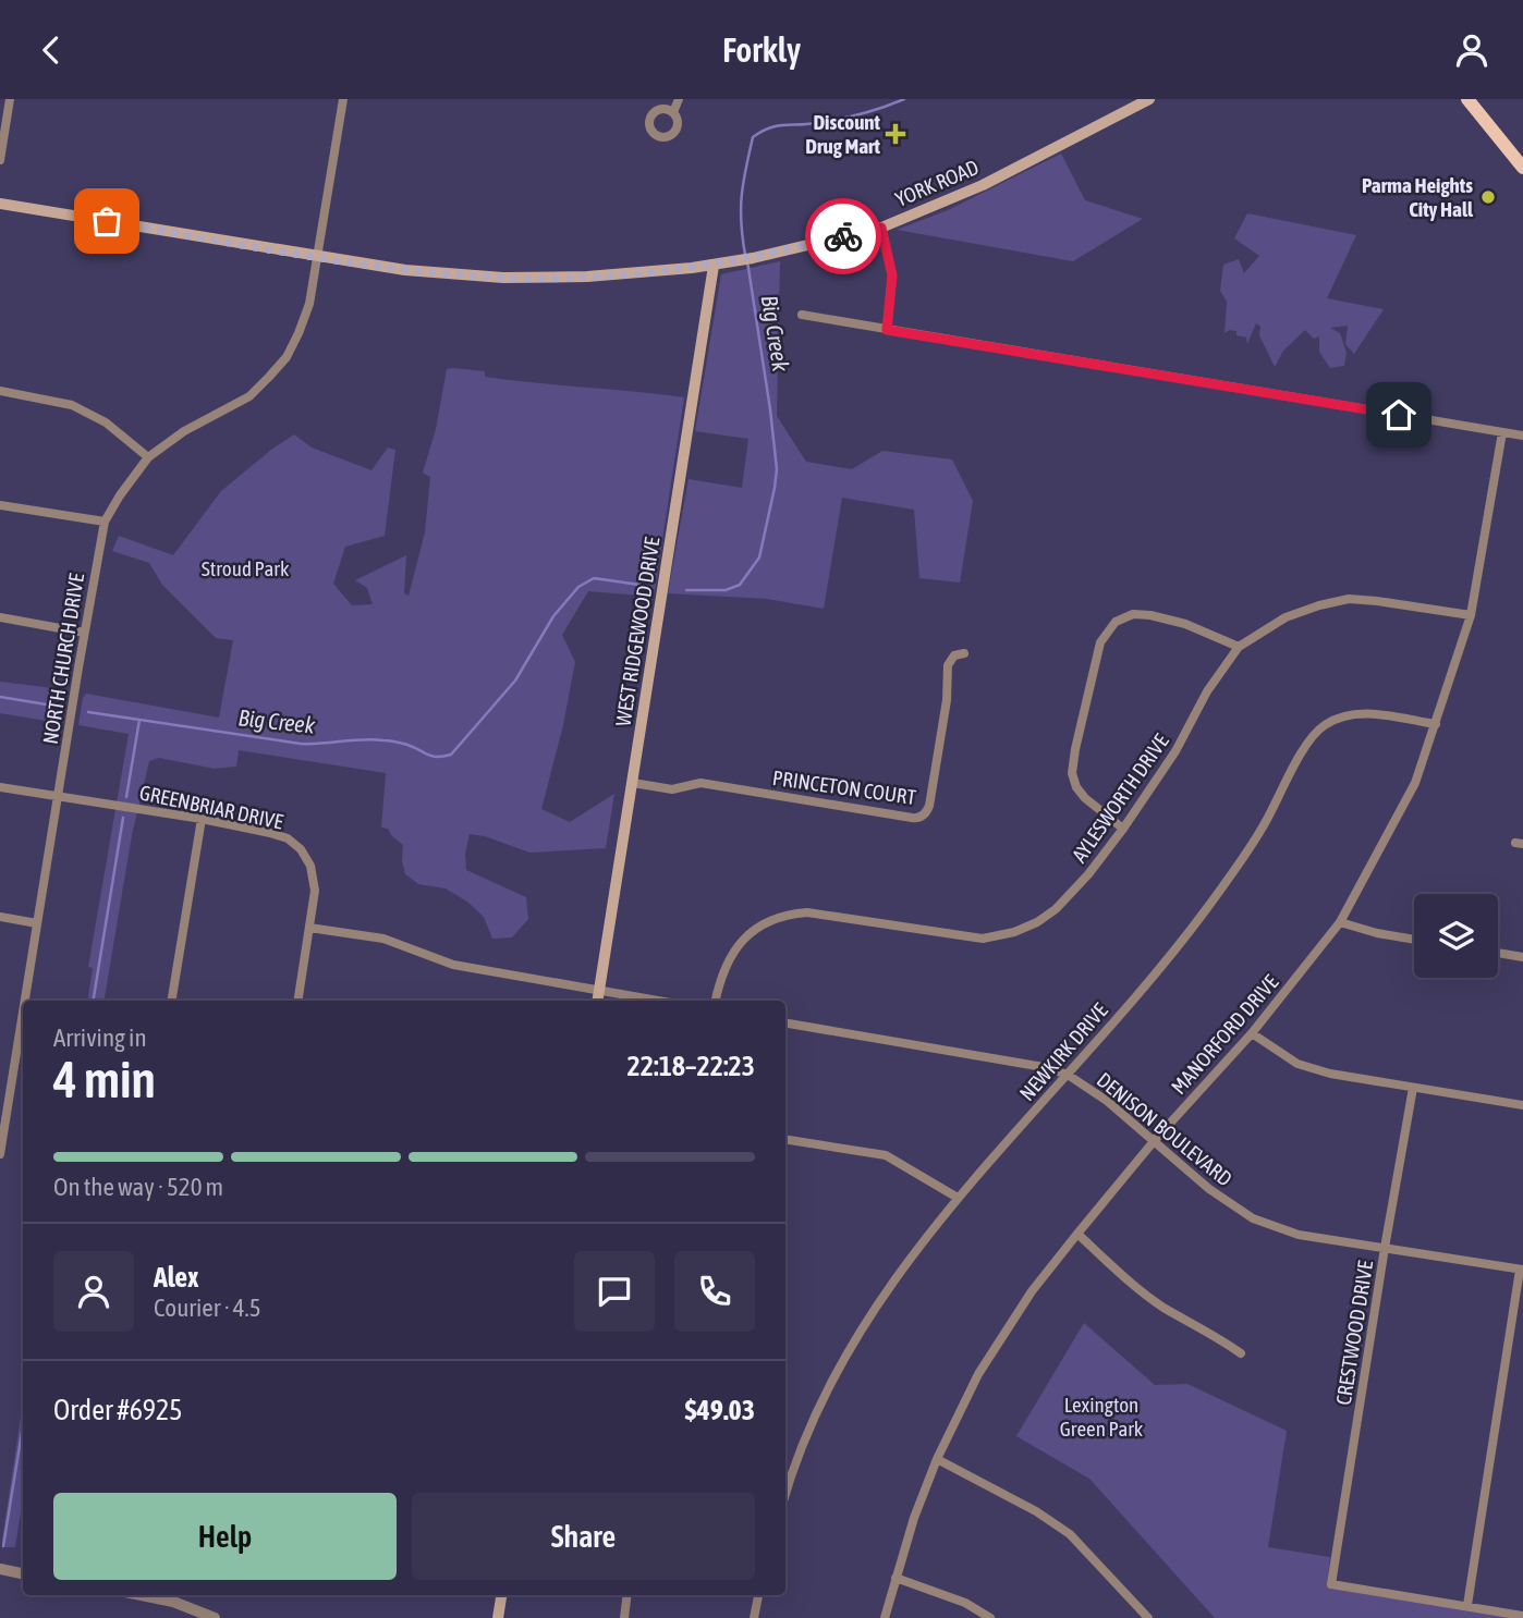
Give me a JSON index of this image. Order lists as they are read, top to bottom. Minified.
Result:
{"streets":{"main road":["YORK ROAD","WEST RIDGEWOOD DRIVE"],"street":["NORTH CHURCH DRIVE","PRINCETON COURT","AYLESWORTH DRIVE","GREENBRIAR DRIVE","MANORFORD DRIVE","NEWKIRK DRIVE","DENISON BOULEVARD","CRESTWOOD DRIVE"]},"crossings":[["YORK ROAD","WEST RIDGEWOOD DRIVE"],["YORK ROAD","NORTH CHURCH DRIVE"],["WEST RIDGEWOOD DRIVE","PRINCETON COURT"],["NORTH CHURCH DRIVE","GREENBRIAR DRIVE"],["AYLESWORTH DRIVE","MANORFORD DRIVE"],["MANORFORD DRIVE","NEWKIRK DRIVE"],["MANORFORD DRIVE","DENISON BOULEVARD"],["NEWKIRK DRIVE","DENISON BOULEVARD"],["DENISON BOULEVARD","CRESTWOOD DRIVE"]],"water":["Big Creek"],"parks":["Stroud Park","Lexington Green Park"],"places":{"health":["Discount Drug Mart"],"other":["Parma Heights City Hall"]},"page":{"header":"Forkly","heading":["4 min","Arriving in","22:18–22:23"],"panel":["Alex","Courier · 4.5","Order #6925","$49.03"],"bar":"On the way · 520 m","buttons":["Help","Share"]}}
